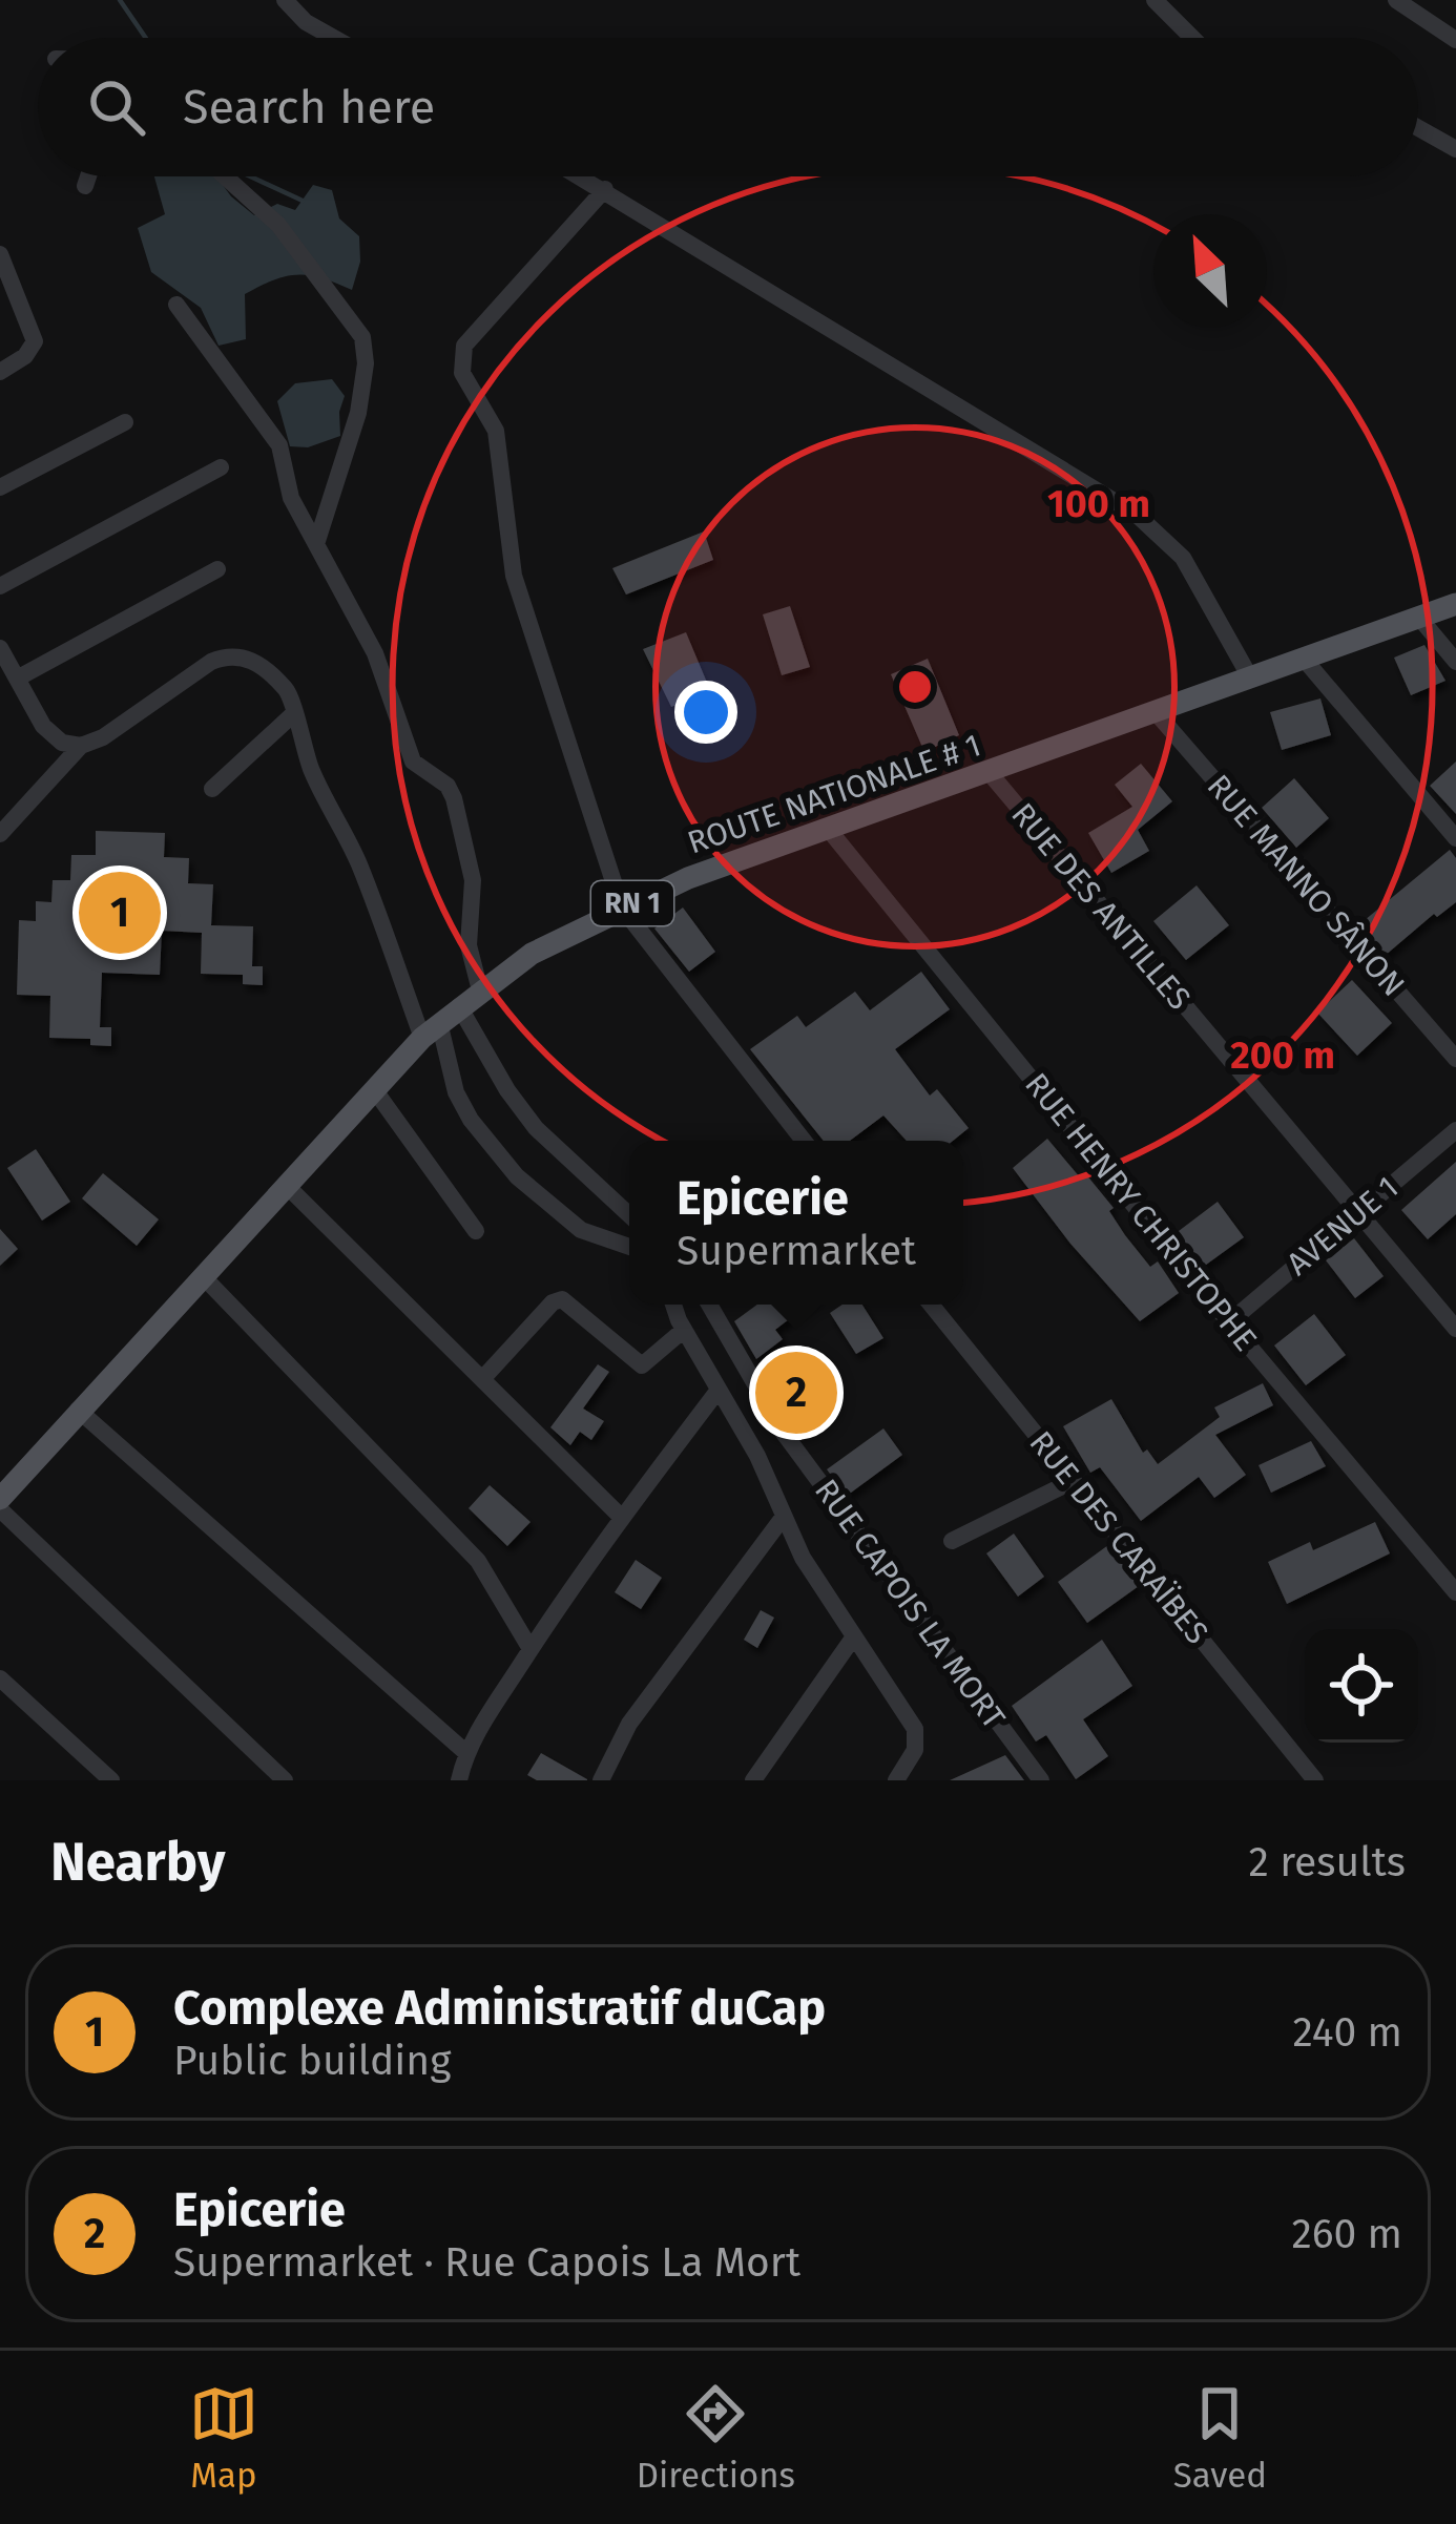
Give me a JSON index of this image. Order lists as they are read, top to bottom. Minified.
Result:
{"streets":{"main road":["ROUTE NATIONALE # 1","RN 1"],"street":["RUE MANNO SÂNON","RUE DES ANTILLES","RUE HENRY CHRISTOPHE","AVENUE 1","RUE DES CARAÏBES","RUE CAPOIS LA MORT"]},"crossings":[["ROUTE NATIONALE # 1","RUE MANNO SÂNON"],["ROUTE NATIONALE # 1","RUE DES ANTILLES"],["ROUTE NATIONALE # 1","RUE HENRY CHRISTOPHE"],["RUE DES ANTILLES","AVENUE 1"],["RUE HENRY CHRISTOPHE","AVENUE 1"]],"north":"top left","page":{"search":"Search here","pins":["1","2"],"popup":["Epicerie","Supermarket"],"heading":["Nearby","2 results"],"list":[{"mark":"1","name":"Complexe Administratif duCap","note":"Public building","value":"240 m"},{"mark":"2","name":"Epicerie","note":"Supermarket · Rue Capois La Mort","value":"260 m"}],"nav":["Map","Directions","Saved"]},"rings":["100 m","200 m"]}
